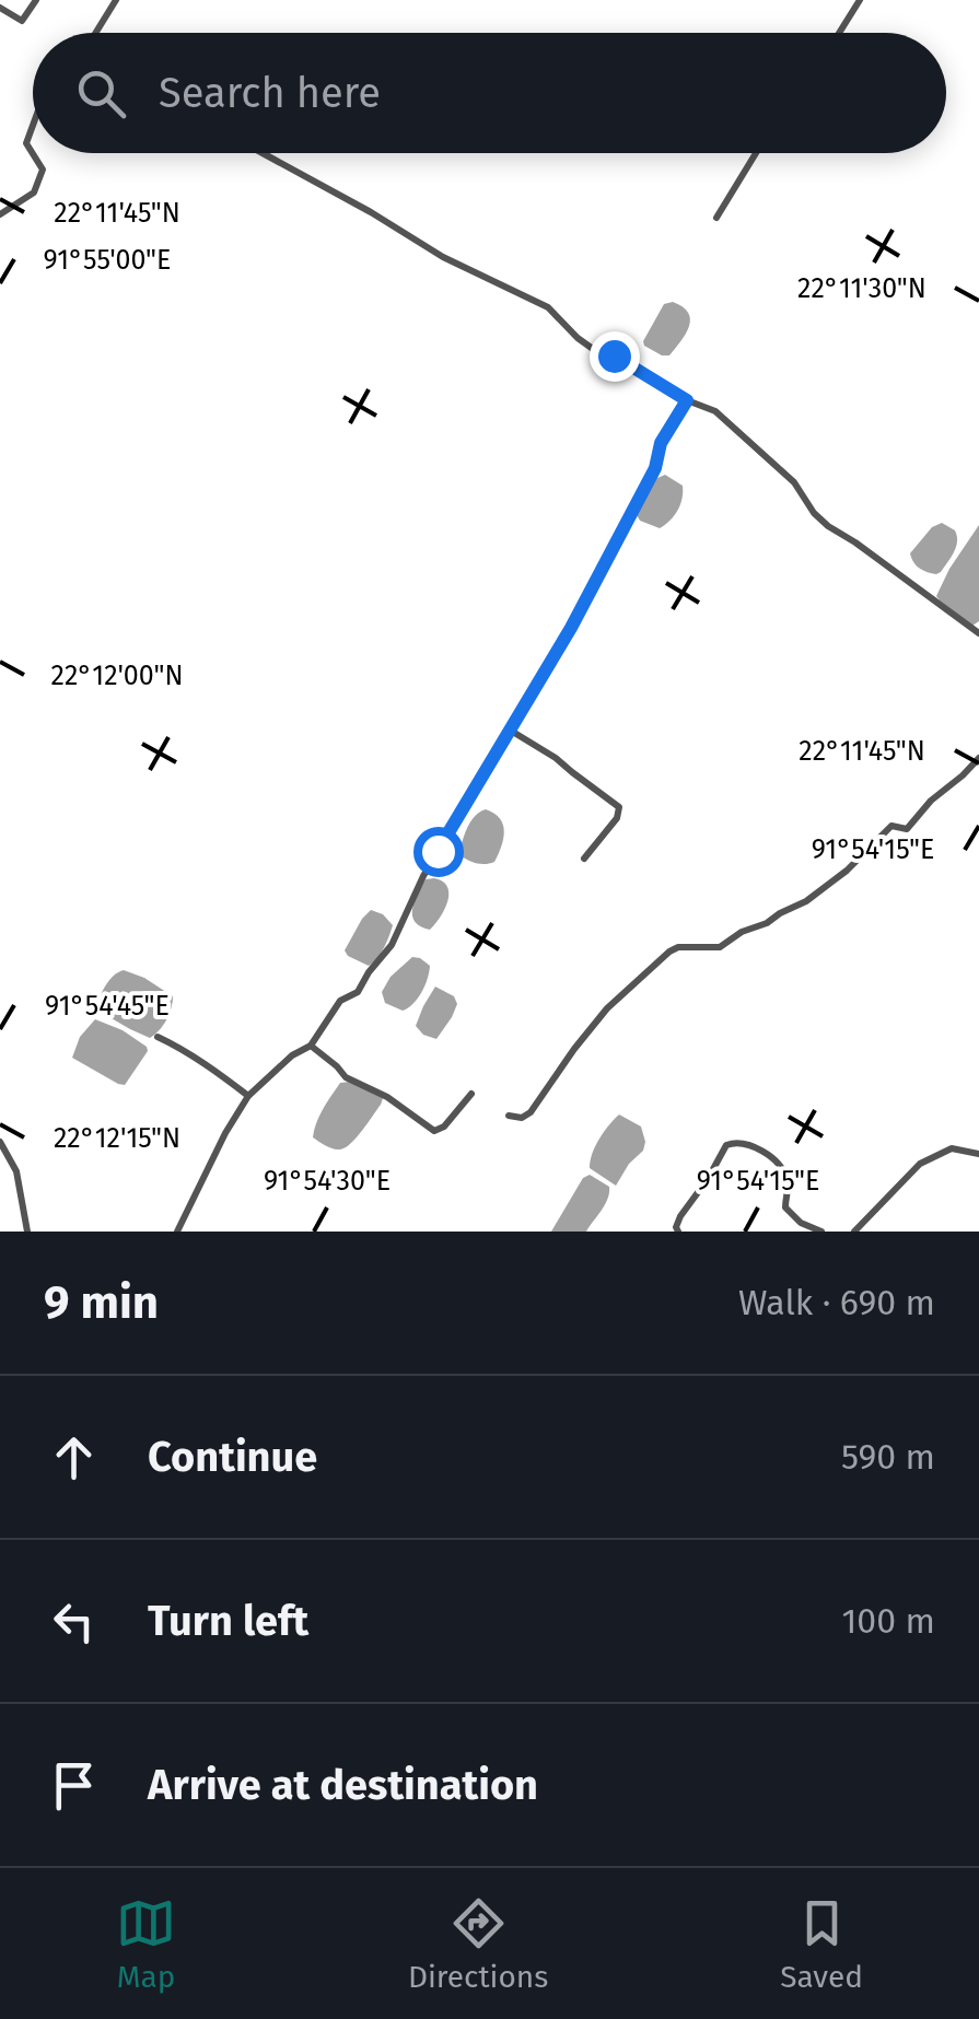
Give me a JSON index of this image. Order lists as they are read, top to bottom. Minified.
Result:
{"page":{"search":"Search here","heading":["9 min","Walk · 690 m"],"list":[["Continue","590 m"],["Turn left","100 m"],"Arrive at destination"],"nav":["Map","Directions","Saved"]},"coordinates":["22°11'45\"N","91°55'00\"E","22°11'30\"N","22°12'00\"N","91°54'15\"E","91°54'45\"E","22°12'15\"N","91°54'30\"E"]}
